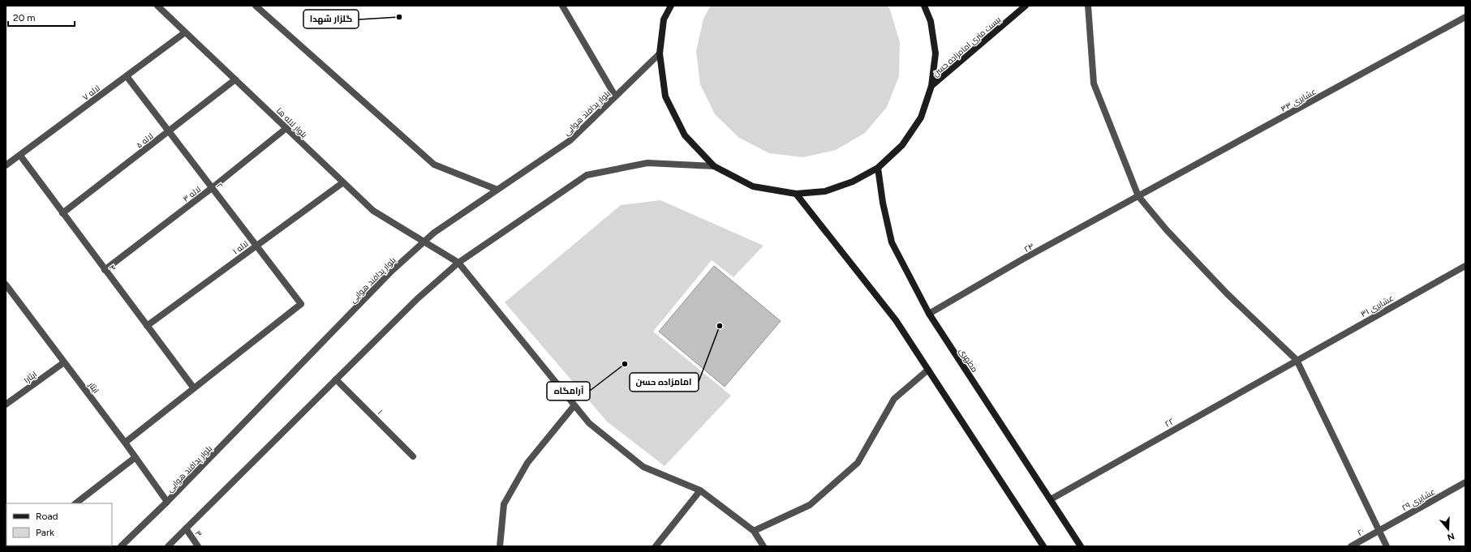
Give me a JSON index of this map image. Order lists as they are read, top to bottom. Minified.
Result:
{"streets":{"main road":["بیست متری امامزاده حسن","مطهری"],"street":["لاله ۷","عشایری ۳۳","بلوار پدافند هوایی","بلوار لاله ها","لاله ۵","۲","لاله ۳","لاله ۱","۲۴","۴","عشایری ۳۱","ایثار۱","ایثار","۱","۲۲","عشایری ۲۹","۲۰","۳"]},"crossings":[["لاله ۷","بلوار لاله ها"],["لاله ۷","۲"],["لاله ۷","۴"],["عشایری ۳۳","۲۴"],["بلوار پدافند هوایی","بلوار لاله ها"],["بلوار پدافند هوایی","ایثار"],["بلوار لاله ها","لاله ۵"],["بلوار لاله ها","لاله ۳"],["بلوار لاله ها","لاله ۱"],["لاله ۵","۲"],["لاله ۵","۴"],["۲","لاله ۳"],["۲","لاله ۱"],["۲","۴"],["لاله ۳","۴"],["لاله ۱","۴"],["۲۴","مطهری"],["عشایری ۳۱","۲۲"],["مطهری","۲۲"],["ایثار۱","ایثار"],["عشایری ۲۹","۲۰"]],"places":["گلزار شهدا","امامزاده حسن","آرامگاه"],"legend":["Road","Park"],"scale_bar":"20 m","north":"bottom"}
